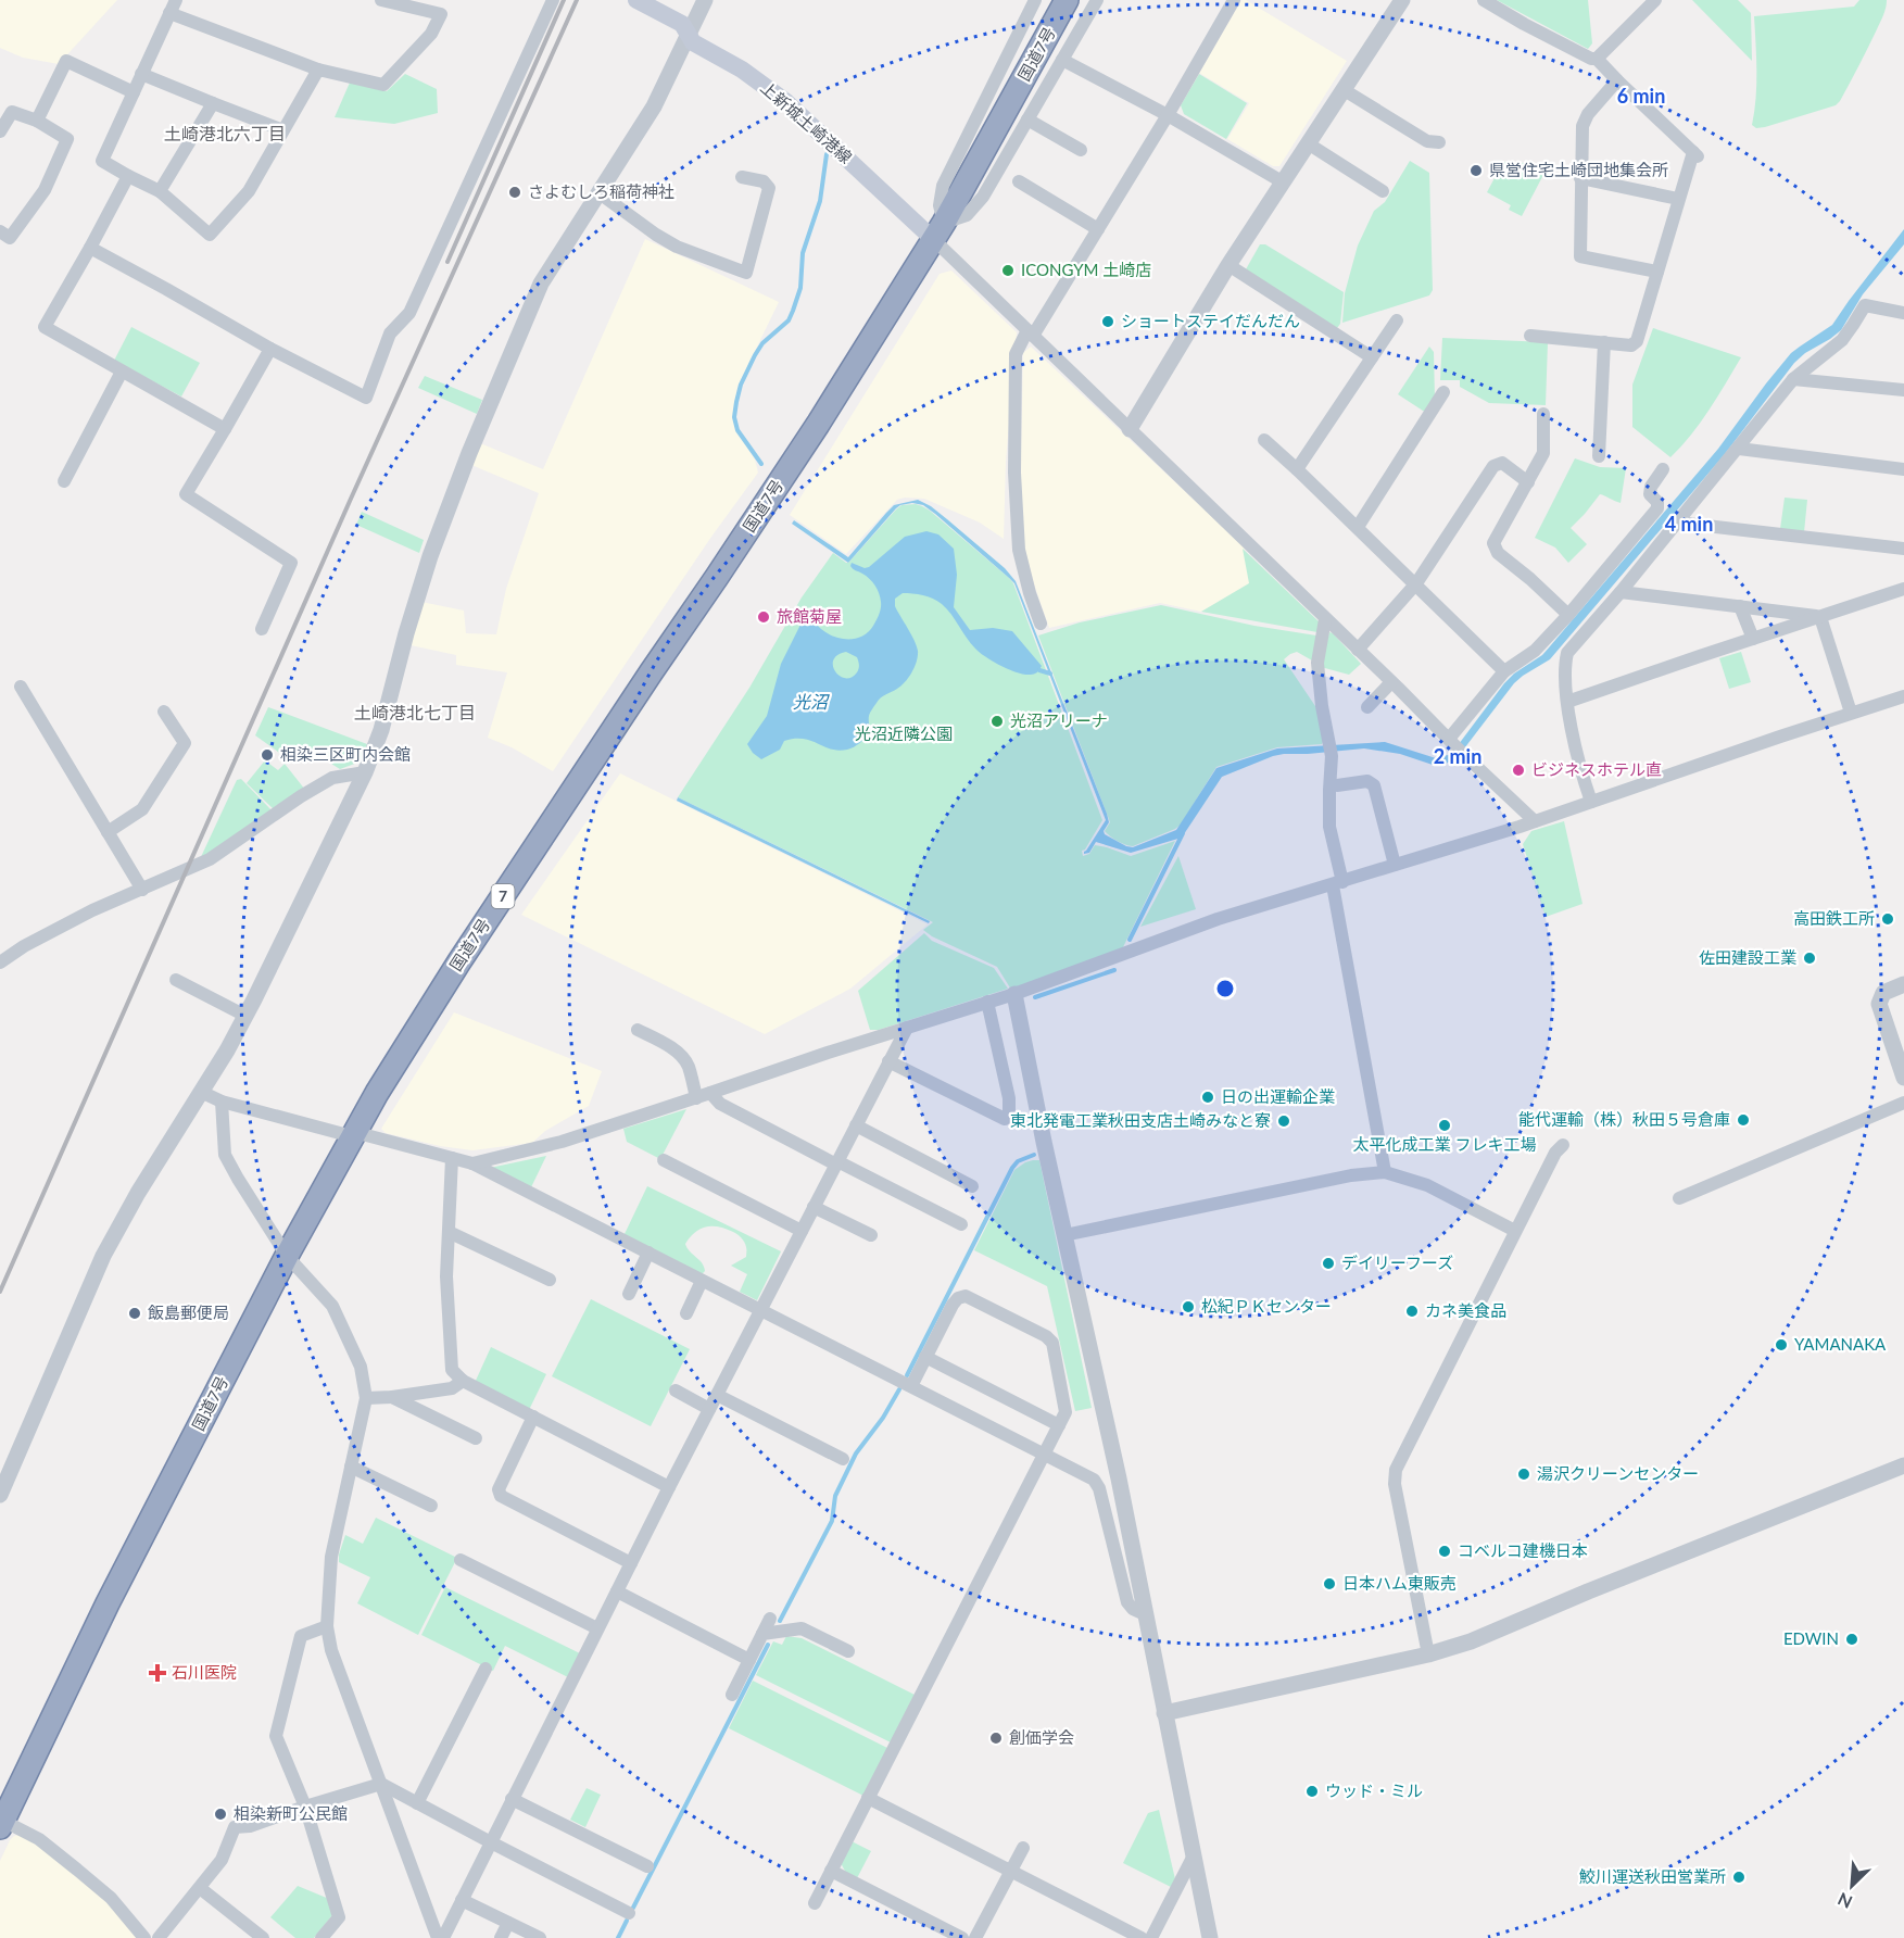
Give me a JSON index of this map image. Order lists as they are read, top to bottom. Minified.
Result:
{"streets":{"highway":["国道7号","7"],"main road":["上新城土崎港線"]},"crossings":[["国道7号","上新城土崎港線"]],"districts":["土崎港北六丁目","土崎港北七丁目"],"water":["光沼"],"parks":["光沼近隣公園"],"places":{"other":["県営住宅土崎団地集会所","さよむしろ稲荷神社","ICONGYM 土崎店","ショートステイだんだん","旅館菊屋","光沼アリーナ","相染三区町内会館","ビジネスホテル直","高田鉄工所","佐田建設工業","日の出運輸企業","能代運輸（株）秋田５号倉庫","東北発電工業秋田支店土崎みなと寮","太平化成工業 フレキ工場","デイリーフーズ","松紀ＰＫセンター","カネ美食品","飯島郵便局","YAMANAKA","湯沢クリーンセンター","コベルコ建機日本","日本ハム東販売","EDWIN","創価学会","ウッド・ミル","相染新町公民館","鮫川運送秋田営業所"],"health":["石川医院"]},"north":"bottom left","rings":["6 min","4 min","2 min"]}
